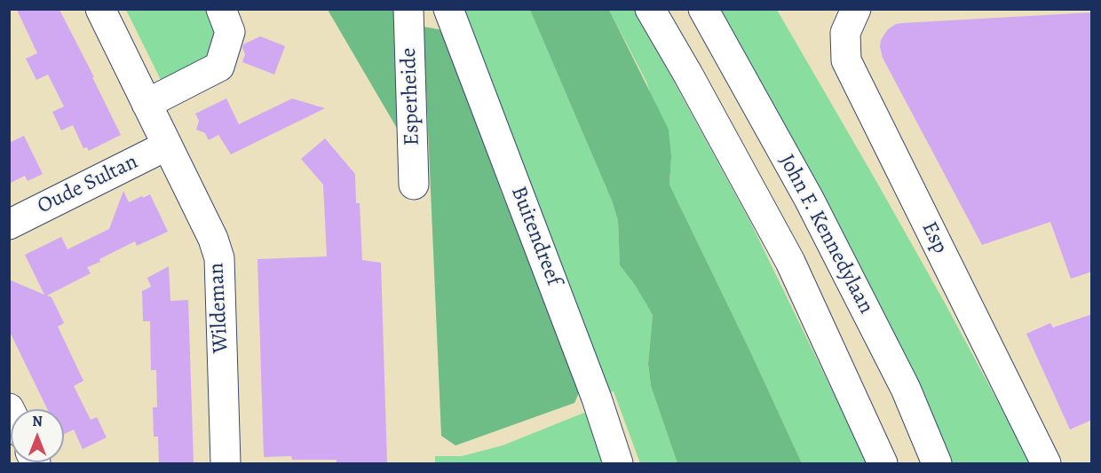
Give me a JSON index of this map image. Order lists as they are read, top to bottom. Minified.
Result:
{"streets":{"main road":["Esperheide","Oude Sultan","John F. Kennedylaan","Buitendreef","Esp","Wildeman"]},"crossings":[["Oude Sultan","Wildeman"]],"north":"top"}
